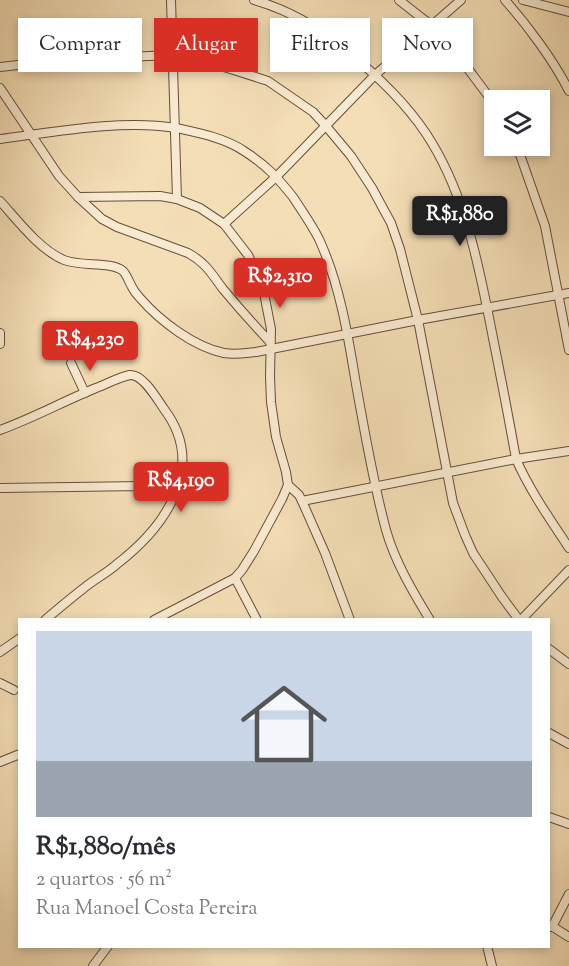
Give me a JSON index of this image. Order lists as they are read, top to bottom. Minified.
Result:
{"page":{"chip":["Comprar","Alugar","Filtros","Novo"],"price":["R$1,880","R$2,310","R$4,230","R$4,190"],"list":[{"name":"R$1,880/mês","note":"2 quartos · 56 m² · Rua Manoel Costa Pereira"}]}}
